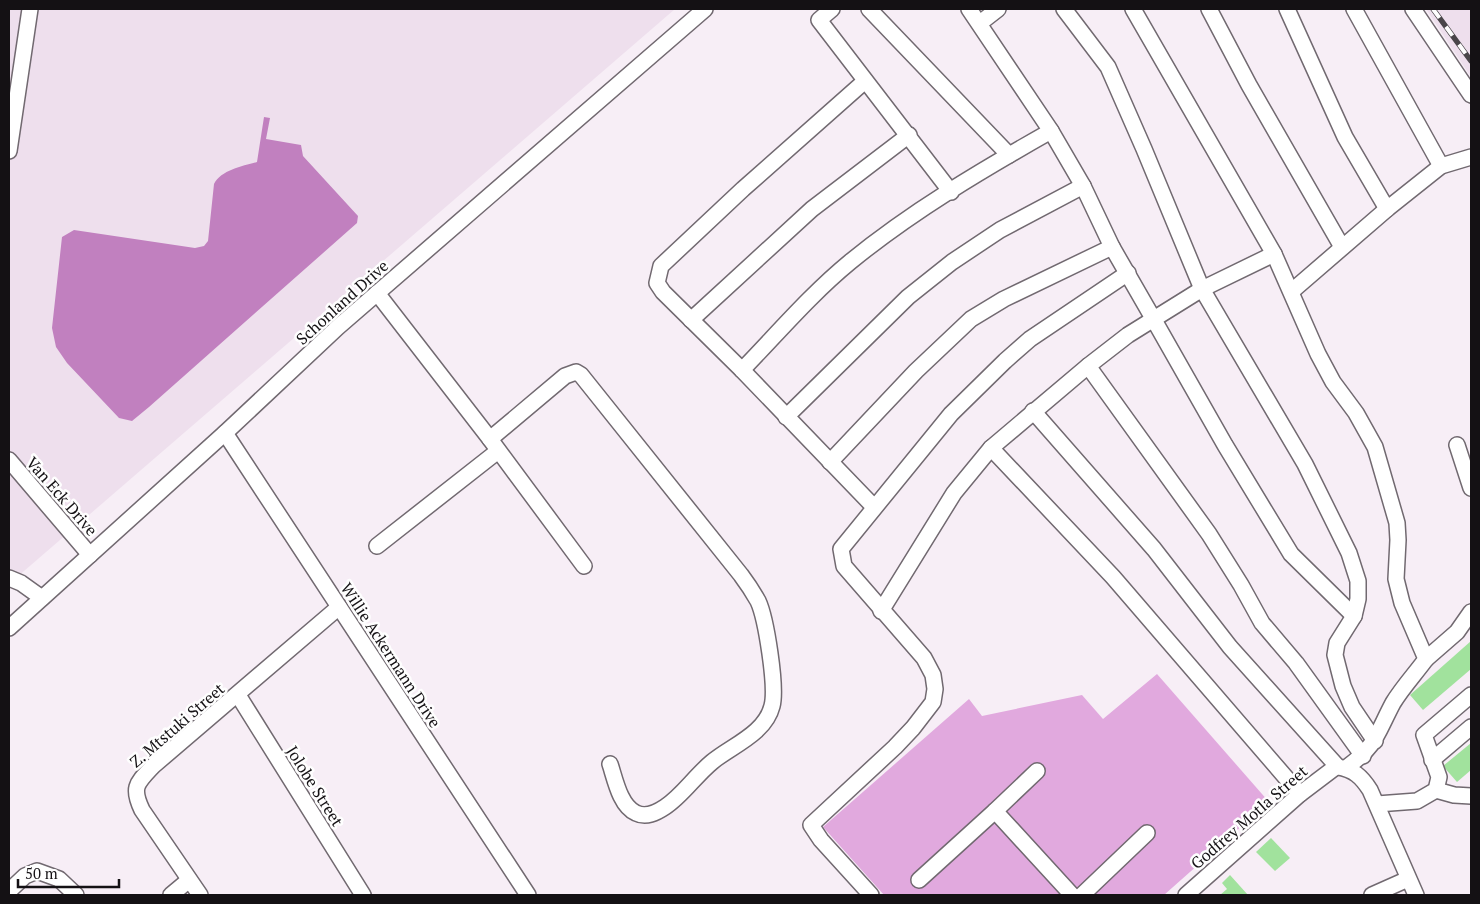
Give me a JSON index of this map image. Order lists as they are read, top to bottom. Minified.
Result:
{"streets":{"street":["Schonland Drive","Van Eck Drive","Willie Ackermann Drive","Z. Mtstuki Street","Jolobe Street","Godfrey Motla Street"]},"crossings":[["Schonland Drive","Van Eck Drive"],["Schonland Drive","Willie Ackermann Drive"],["Willie Ackermann Drive","Z. Mtstuki Street"],["Z. Mtstuki Street","Jolobe Street"]],"scale_bar":"50 m"}
